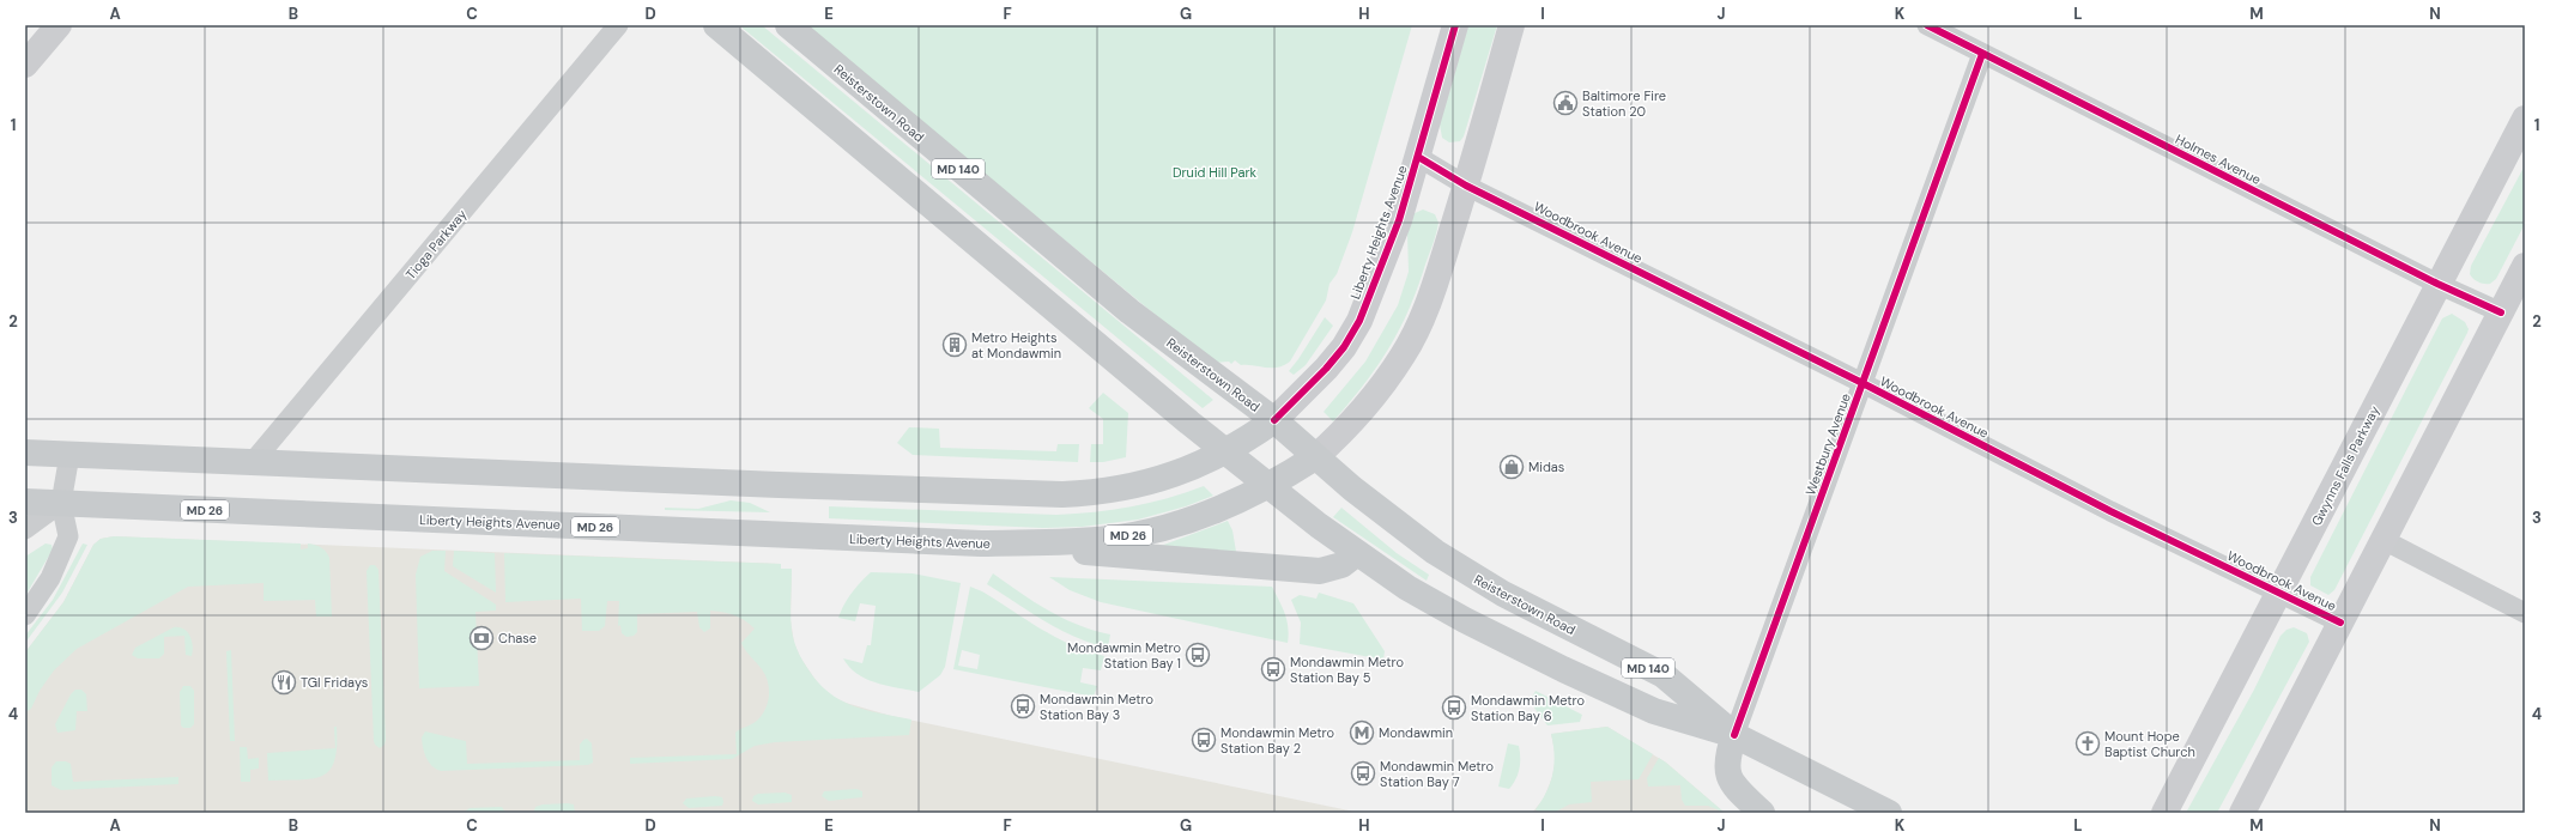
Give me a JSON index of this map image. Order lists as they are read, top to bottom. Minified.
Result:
{"streets":{"main road":["Reisterstown Road","MD 140","Liberty Heights Avenue","Gwynns Falls Parkway","MD 26"],"street":["Holmes Avenue","Woodbrook Avenue","Tioga Parkway","Westbury Avenue"]},"crossings":[["Reisterstown Road","Liberty Heights Avenue"],["Reisterstown Road","Westbury Avenue"],["Holmes Avenue","Westbury Avenue"],["Holmes Avenue","Gwynns Falls Parkway"],["Liberty Heights Avenue","Woodbrook Avenue"],["Liberty Heights Avenue","Tioga Parkway"],["Woodbrook Avenue","Westbury Avenue"],["Woodbrook Avenue","Gwynns Falls Parkway"]],"parks":["Druid Hill Park"],"places":{"public building":["Baltimore Fire Station 20"],"building":["Metro Heights at Mondawmin"],"shop":["Midas"],"bank":["Chase"],"bus stop":["Mondawmin Metro Station Bay 1","Mondawmin Metro Station Bay 5","Mondawmin Metro Station Bay 3","Mondawmin Metro Station Bay 6","Mondawmin Metro Station Bay 2","Mondawmin Metro Station Bay 7"],"restaurant":["TGI Fridays"],"metro station":["Mondawmin"],"church":["Mount Hope Baptist Church"]},"grid":{"columns":["A","B","C","D","E","F","G","H","I","J","K","L","M","N"],"rows":["1","2","3","4"]}}
